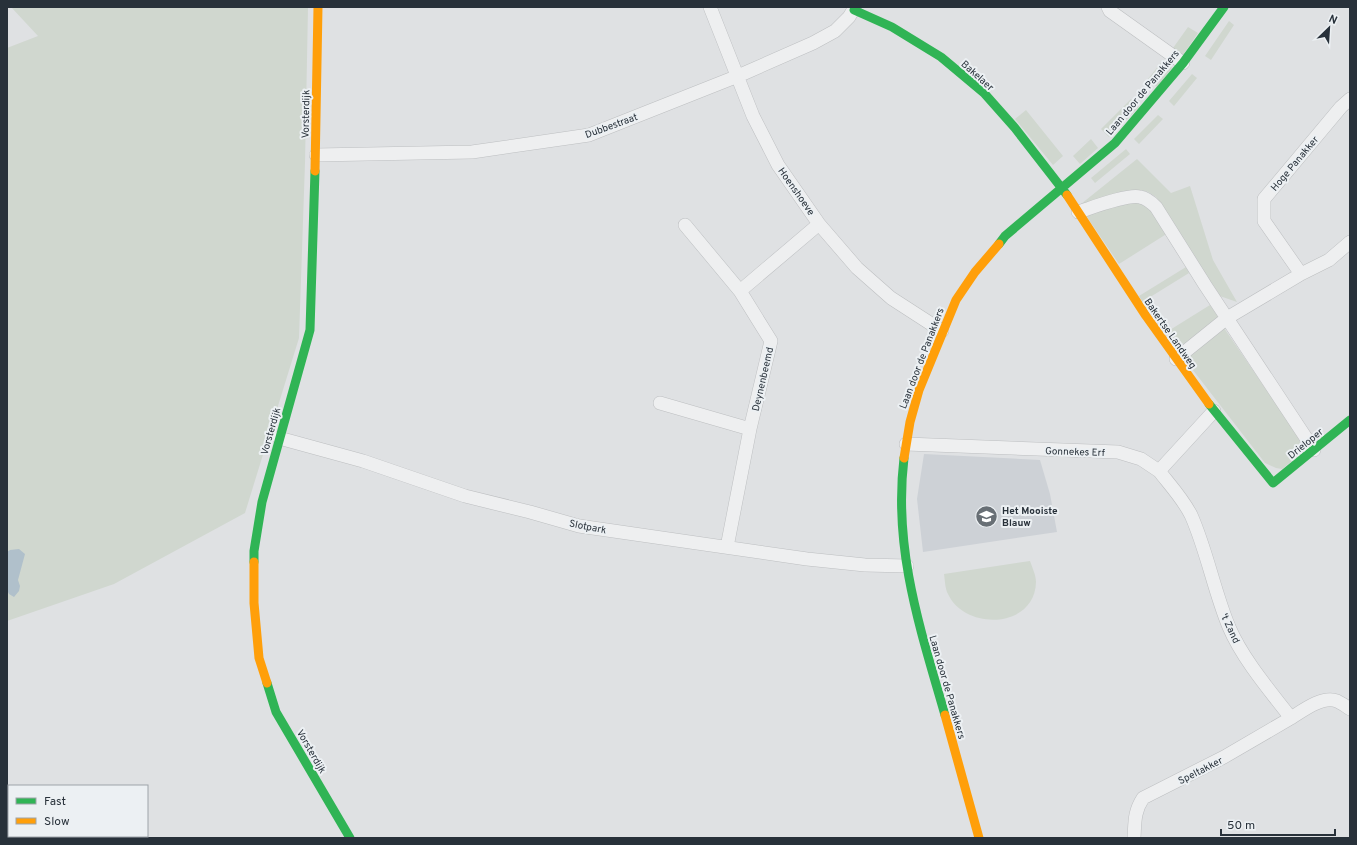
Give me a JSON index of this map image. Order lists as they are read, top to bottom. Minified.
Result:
{"streets":{"street":["Bakelaer","Laan door de Panakkers","Vorsterdijk","Dubbestraat","Hoge Panakker","Hoenshoeve","Bakertse Landweg","Deynenbeemd","Drieloper","Gonnekes Erf","Slotpark","'t Zand","Speltakker"]},"crossings":[["Bakelaer","Laan door de Panakkers"],["Bakelaer","Dubbestraat"],["Bakelaer","Bakertse Landweg"],["Laan door de Panakkers","Hoenshoeve"],["Laan door de Panakkers","Bakertse Landweg"],["Laan door de Panakkers","Gonnekes Erf"],["Laan door de Panakkers","Slotpark"],["Vorsterdijk","Dubbestraat"],["Vorsterdijk","Slotpark"],["Dubbestraat","Hoenshoeve"],["Bakertse Landweg","Drieloper"],["Deynenbeemd","Slotpark"],["Gonnekes Erf","'t Zand"],["'t Zand","Speltakker"]],"places":{"school or university":["Het Mooiste Blauw"]},"legend":["Fast","Slow"],"scale_bar":"50 m","north":"top right"}
